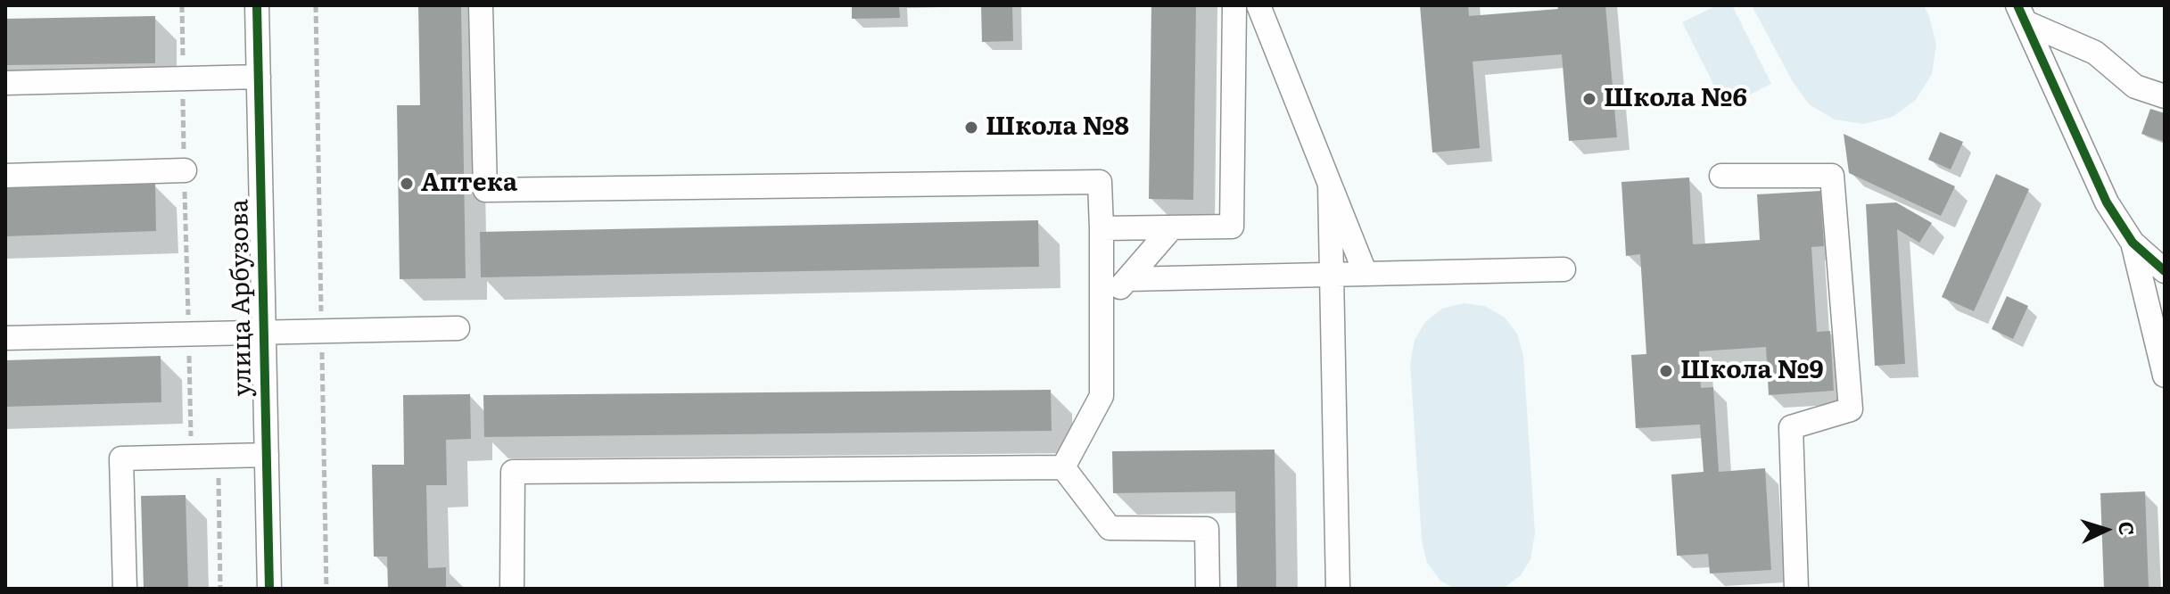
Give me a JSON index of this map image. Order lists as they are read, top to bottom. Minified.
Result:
{"streets":{"street":["улица Арбузова"]},"places":["Школа №6","Школа №8","Аптека","Школа №9"],"north":"right"}
